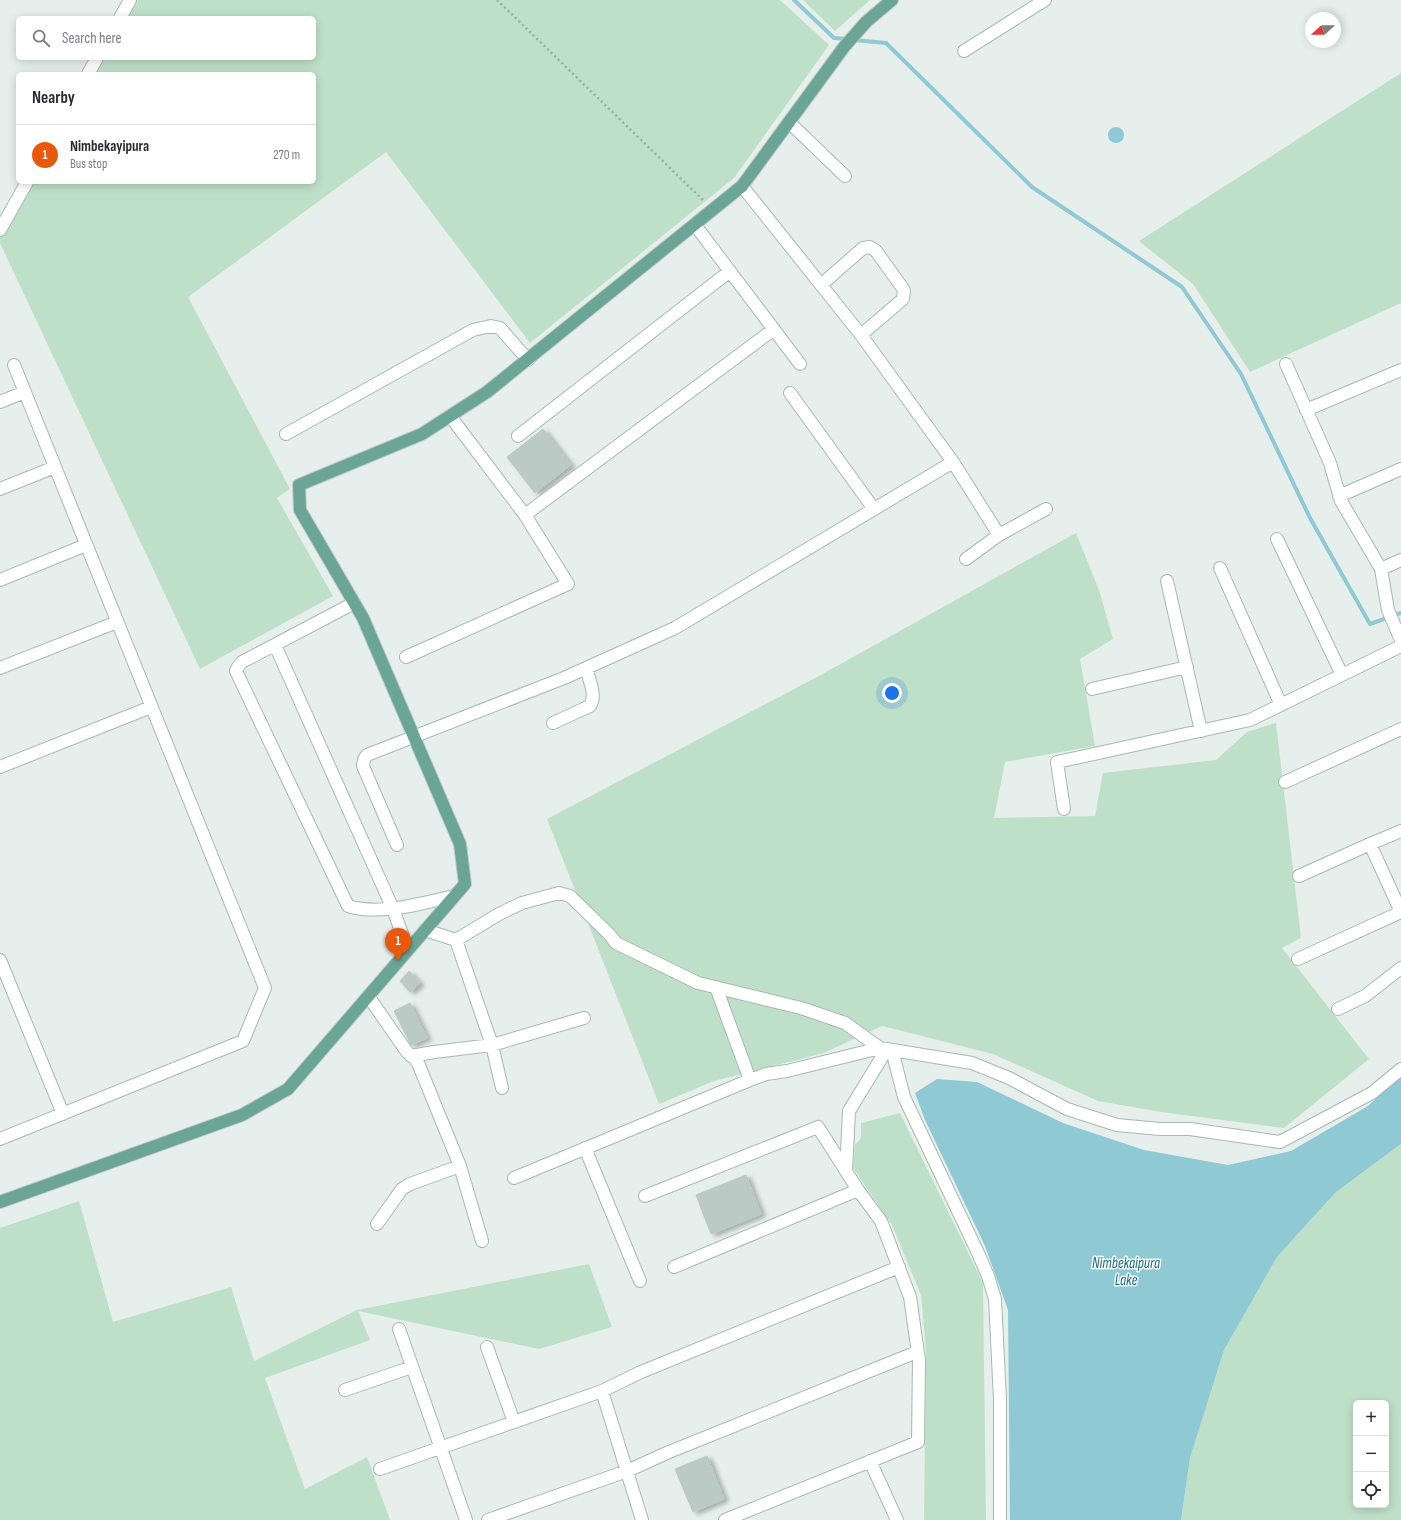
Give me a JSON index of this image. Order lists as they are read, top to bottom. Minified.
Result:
{"water":["Nimbekaipura Lake"],"north":"left","page":{"search":"Search here","heading":"Nearby","list":[{"mark":"1","name":"Nimbekayipura","note":"Bus stop","value":"270 m"}],"pins":"1","map_buttons":["+","−"]}}
